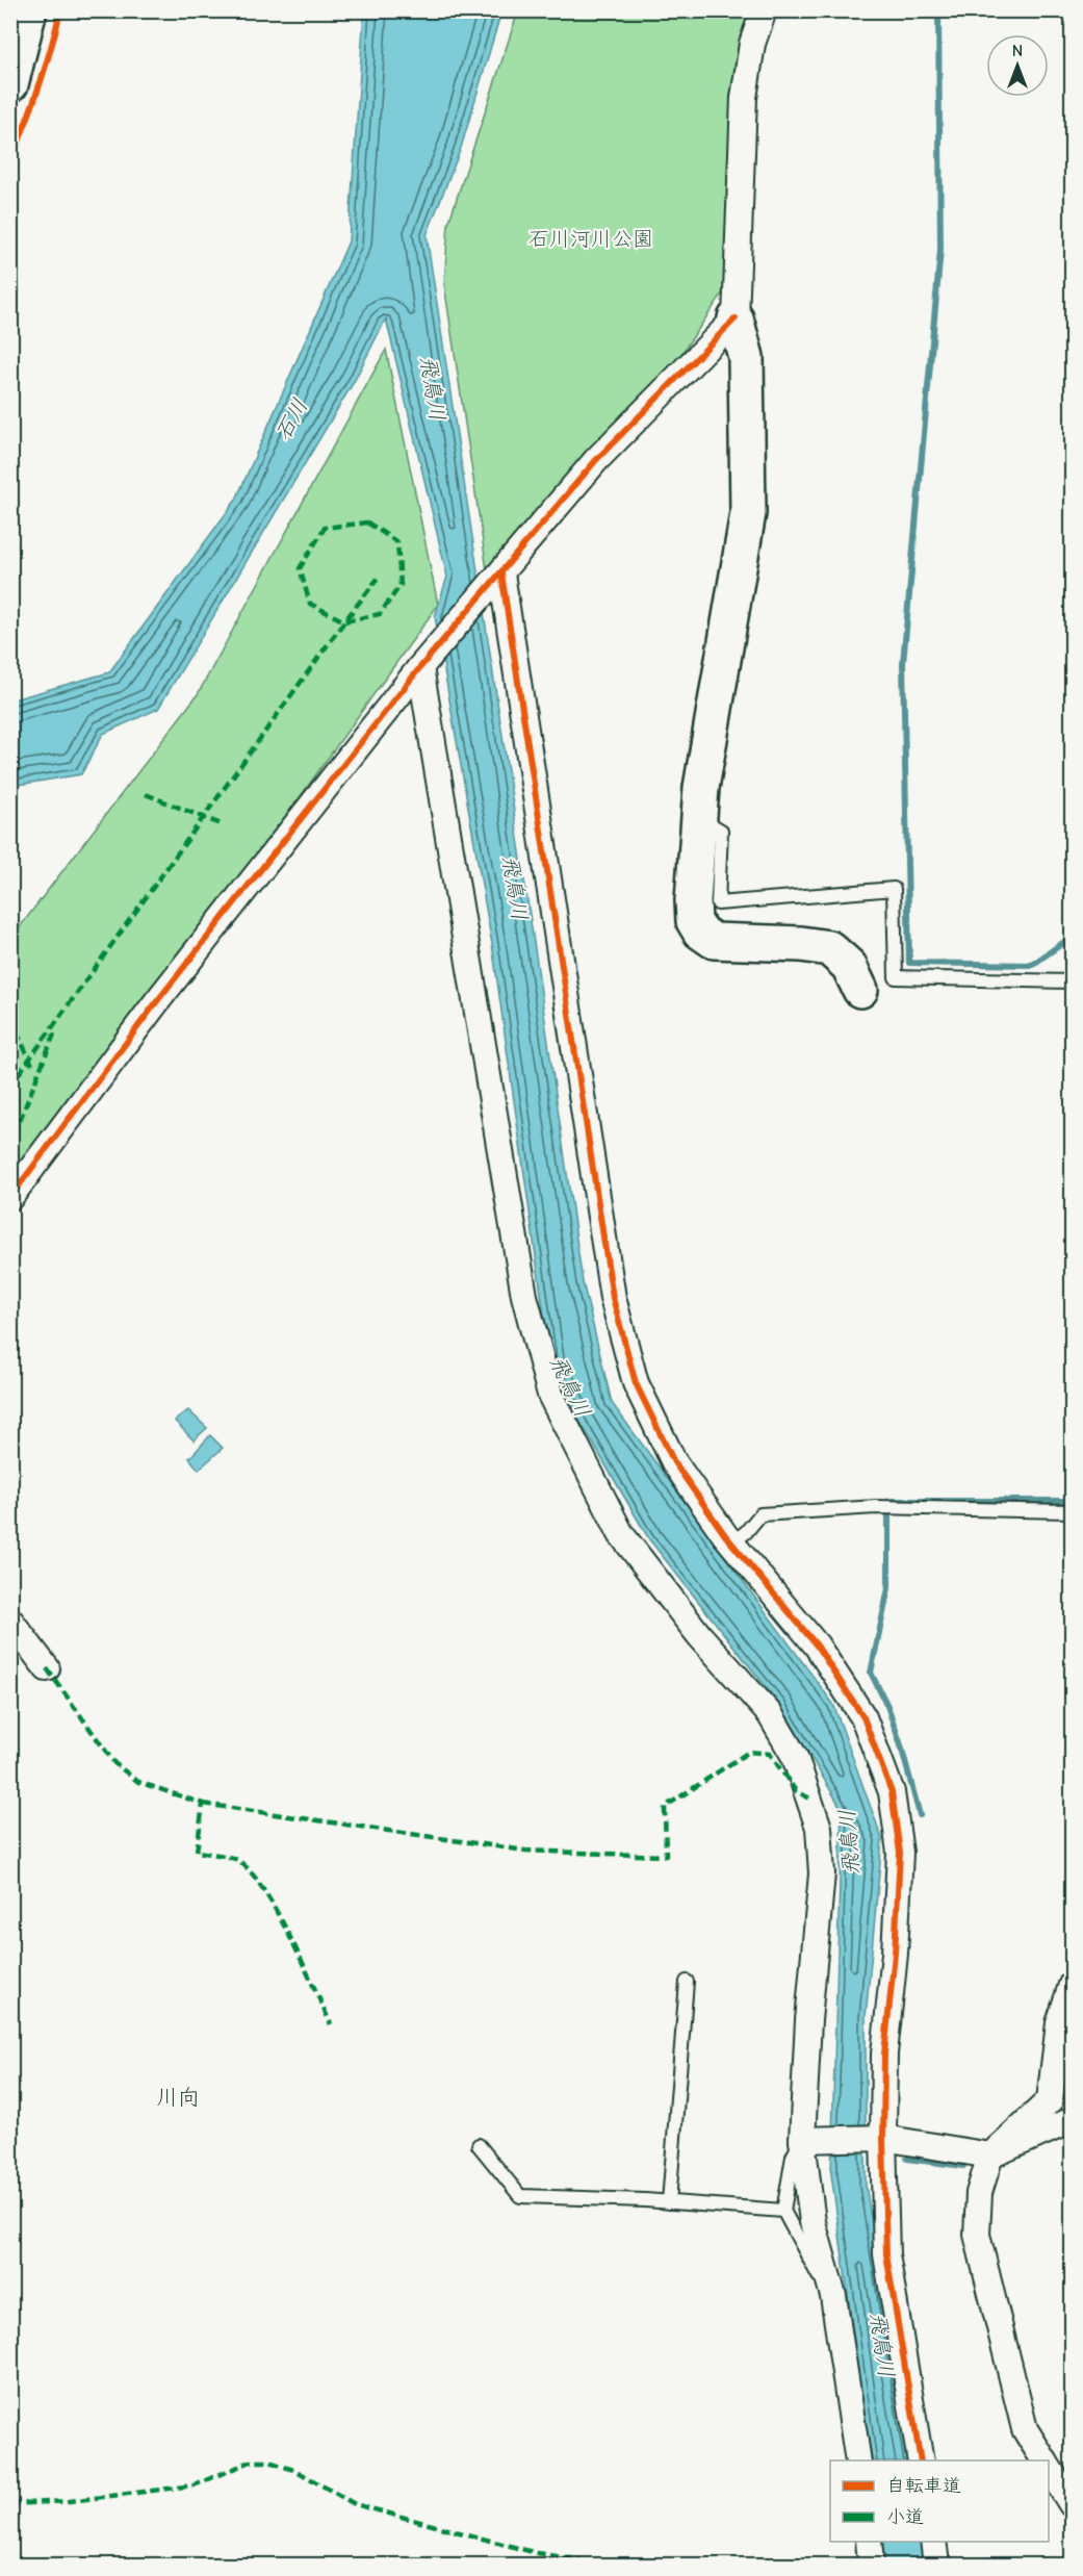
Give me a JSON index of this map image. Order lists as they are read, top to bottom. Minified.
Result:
{"districts":["川向"],"water":["飛鳥川","石川"],"parks":["石川河川公園"],"legend":["自転車道","小道"],"north":"top"}
